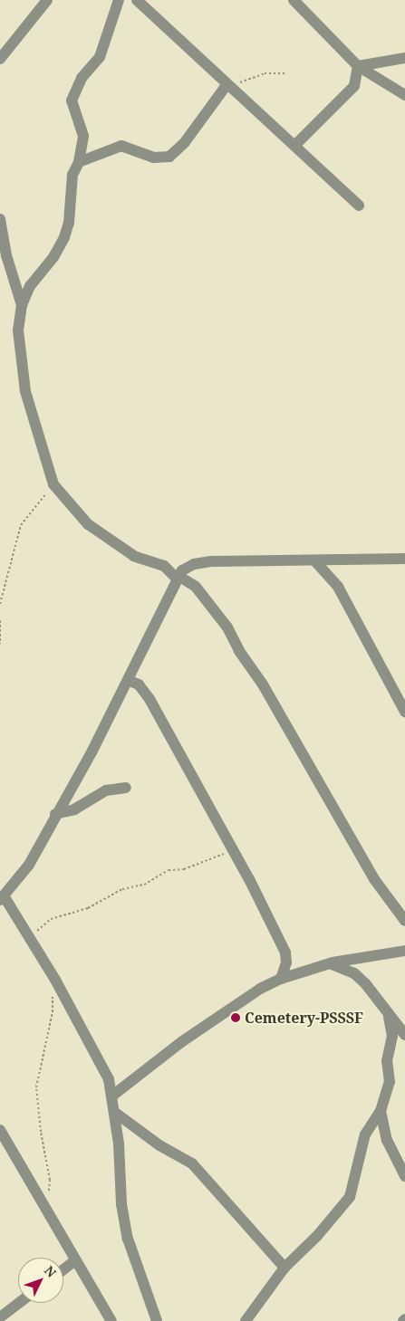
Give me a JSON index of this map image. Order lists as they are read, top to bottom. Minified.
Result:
{"places":["Cemetery-PSSSF"],"north":"top right"}
